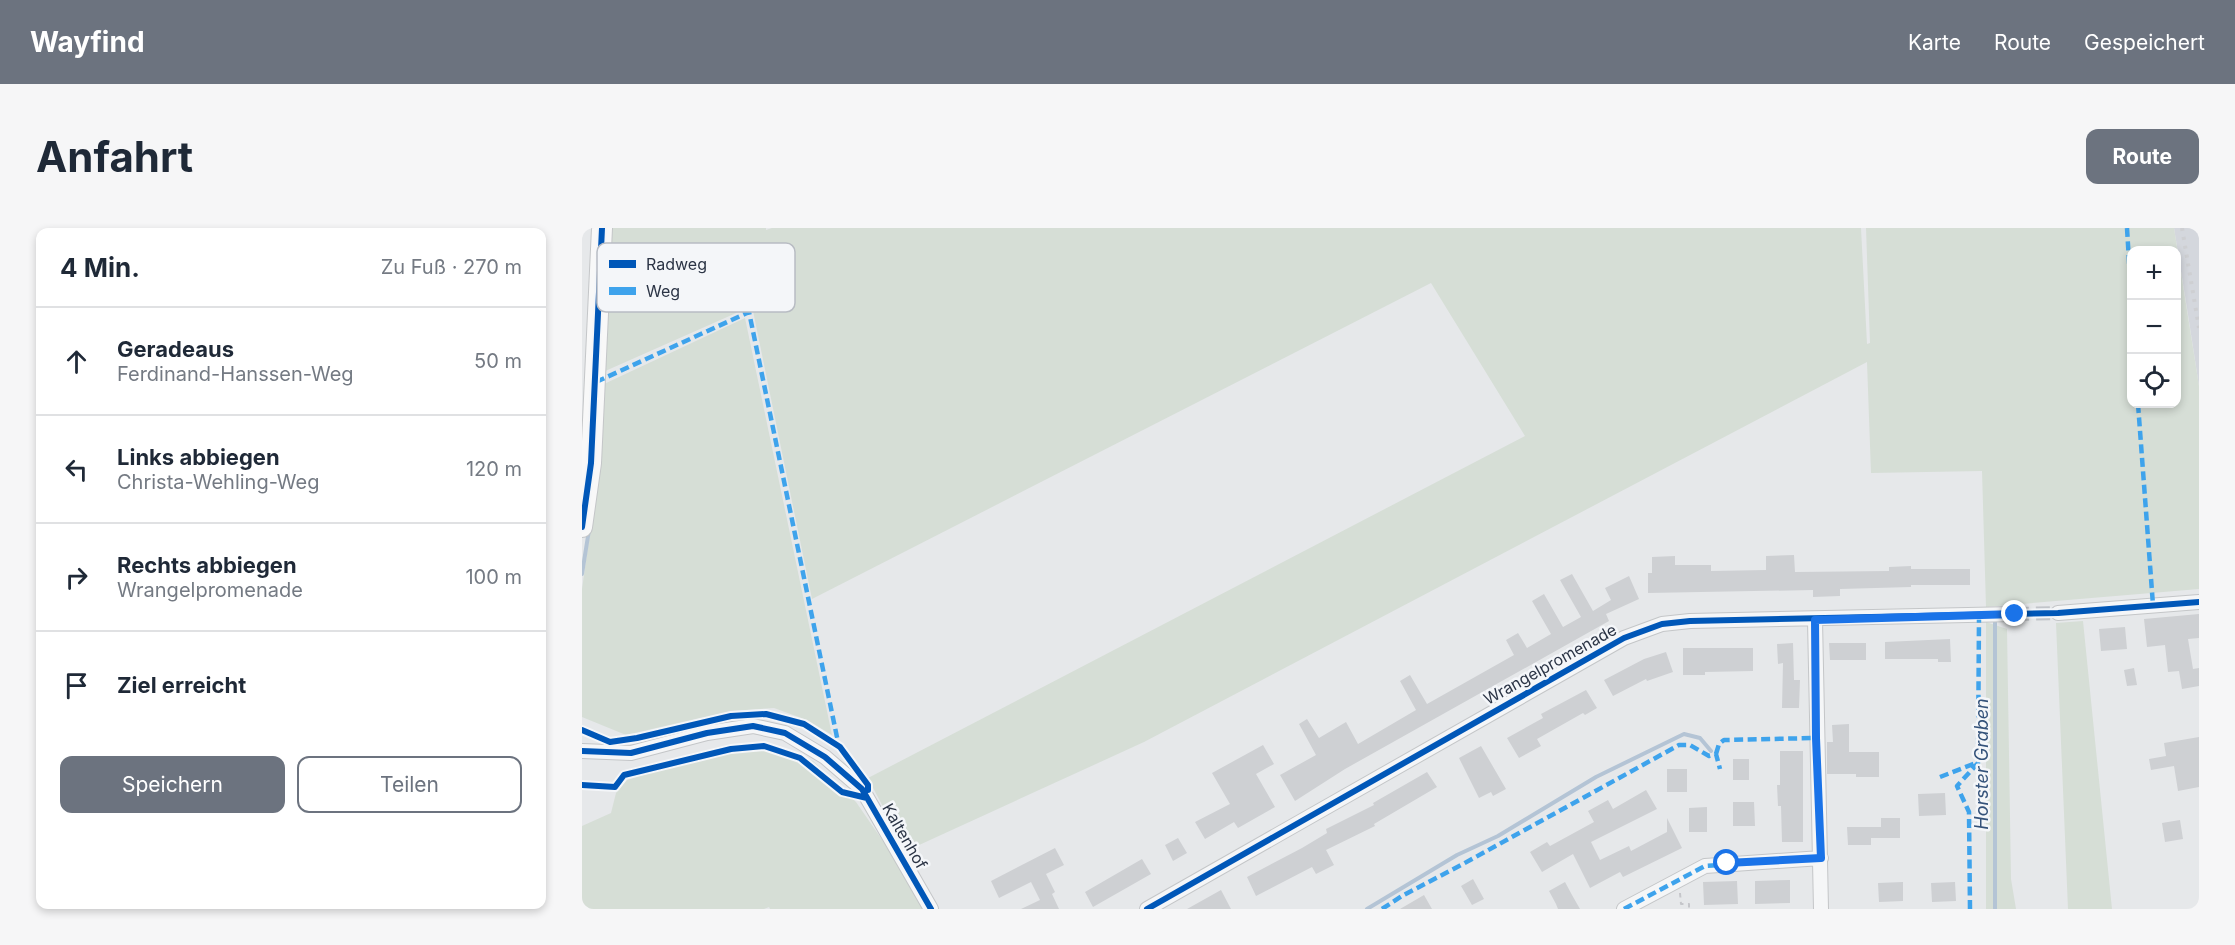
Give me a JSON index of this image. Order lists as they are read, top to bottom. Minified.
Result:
{"streets":{"street":["Wrangelpromenade","Kaltenhof"]},"water":["Horster Graben"],"legend":["Radweg","Weg"],"page":{"header":"Wayfind","nav":["Karte","Route","Gespeichert"],"buttons":["Route",["Speichern","Teilen"]],"title":"Anfahrt","heading":["4 Min.","Zu Fuß · 270 m"],"map_buttons":["+","−"],"list":[["Geradeaus","Ferdinand-Hanssen-Weg","50 m"],["Links abbiegen","Christa-Wehling-Weg","120 m"],["Rechts abbiegen","Wrangelpromenade","100 m"],"Ziel erreicht"]}}
